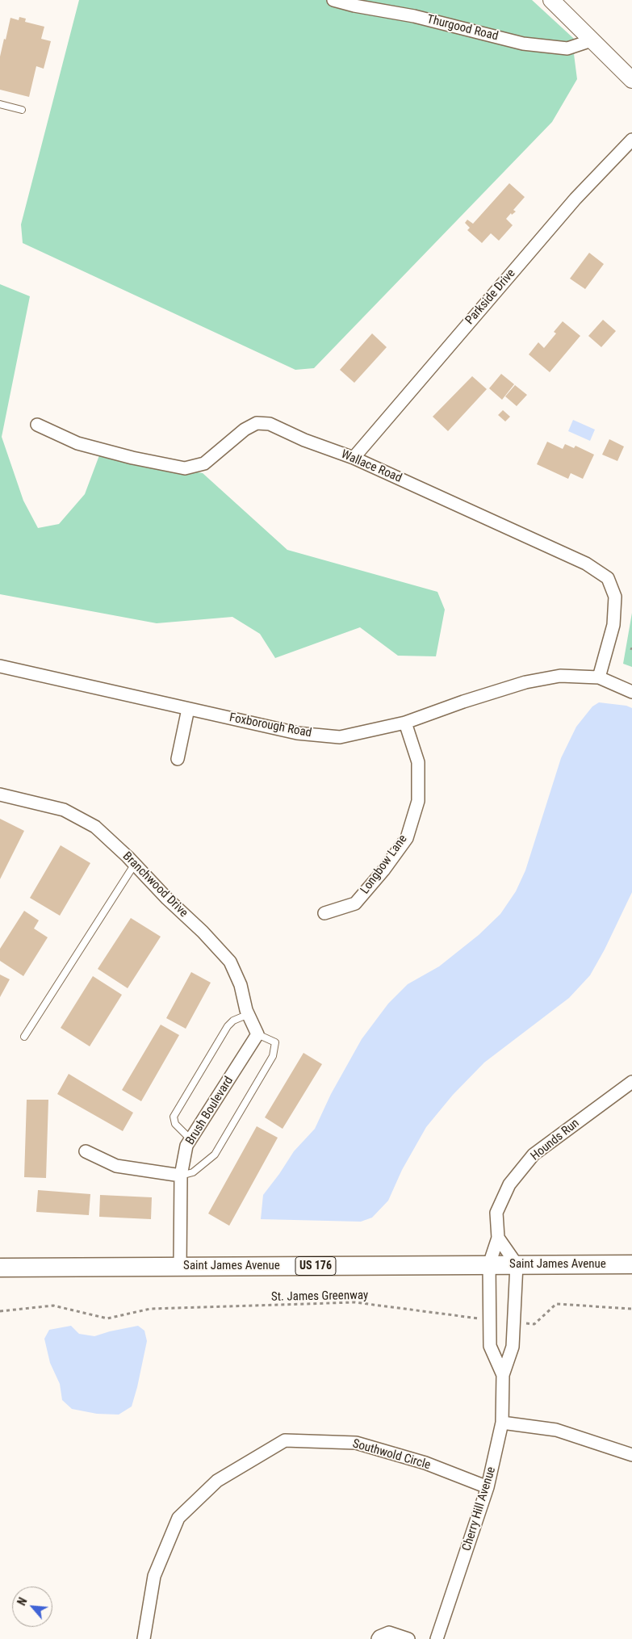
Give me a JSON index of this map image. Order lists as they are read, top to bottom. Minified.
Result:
{"streets":{"main road":["Saint James Avenue","US 176"],"street":["Thurgood Road","Parkside Drive","Wallace Road","Foxborough Road","Longbow Lane","Branchwood Drive","Brush Boulevard","Hounds Run","Southwold Circle","Cherry Hill Avenue"],"path":["St. James Greenway"]},"crossings":[["Parkside Drive","Wallace Road"],["Wallace Road","Foxborough Road"],["Foxborough Road","Longbow Lane"],["Branchwood Drive","Brush Boulevard"],["Brush Boulevard","Saint James Avenue"],["Hounds Run","Saint James Avenue"],["Hounds Run","Cherry Hill Avenue"],["Saint James Avenue","Cherry Hill Avenue"],["St. James Greenway","Cherry Hill Avenue"],["Southwold Circle","Cherry Hill Avenue"]],"north":"top left"}
